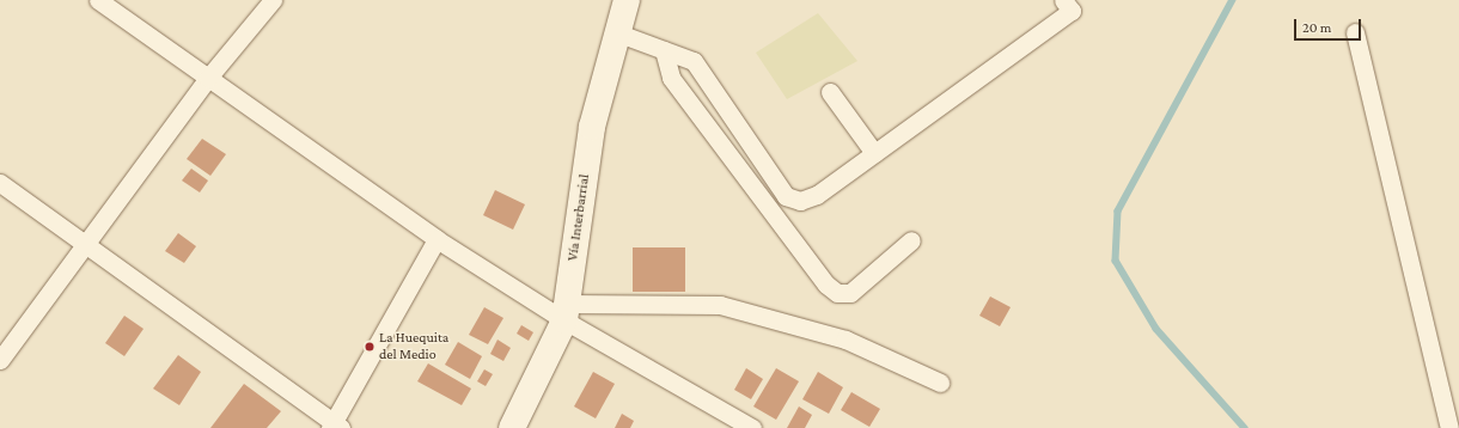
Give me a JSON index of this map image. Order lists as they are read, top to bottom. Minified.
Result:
{"streets":{"main road":["Vía Interbarrial"]},"places":["La Huequita del Medio"],"scale_bar":"20 m"}
